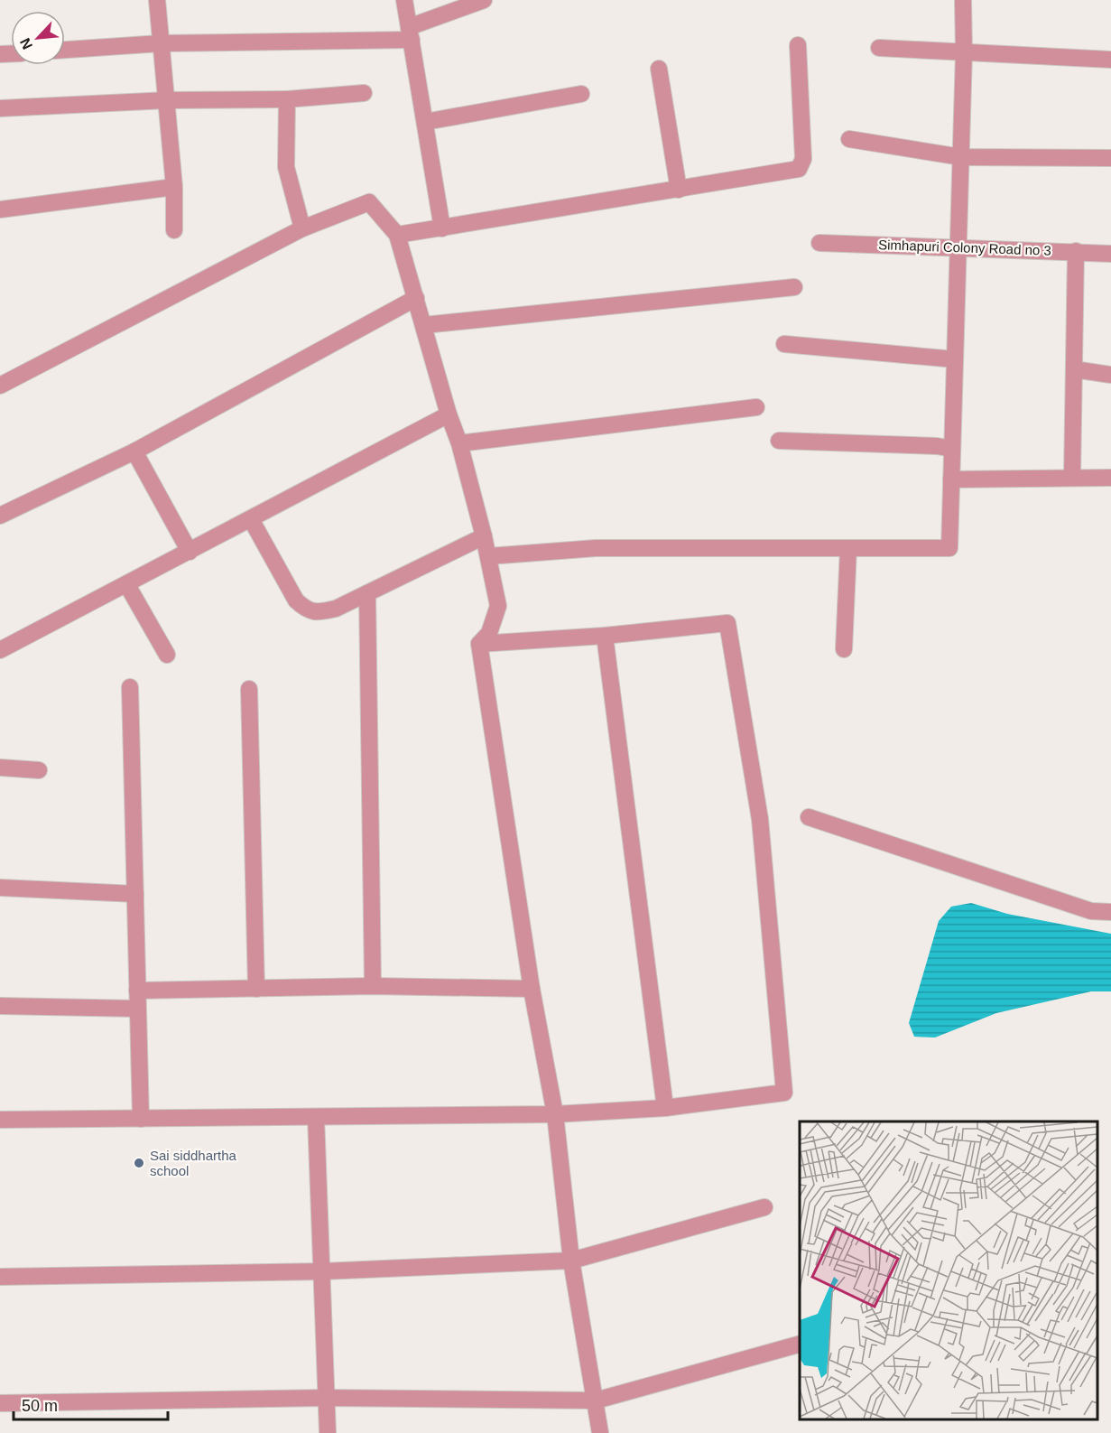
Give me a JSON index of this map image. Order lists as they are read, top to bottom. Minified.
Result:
{"streets":{"street":["Simhapuri Colony Road no 3"]},"places":["Sai siddhartha school"],"scale_bar":"50 m","north":"bottom left"}
